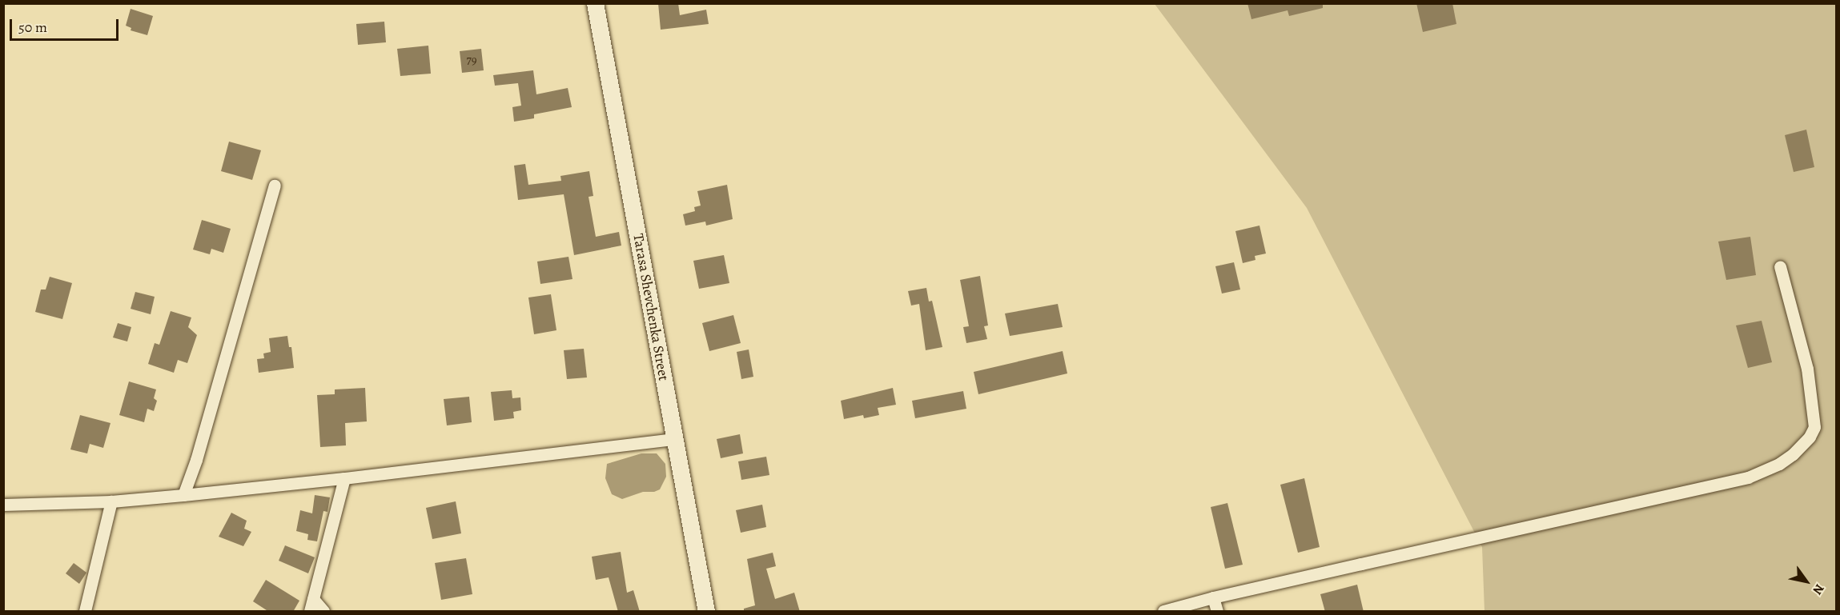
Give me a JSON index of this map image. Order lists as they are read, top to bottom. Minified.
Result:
{"streets":{"street":["Tarasa Shevchenka Street"]},"house_numbers":["79"],"scale_bar":"50 m","north":"bottom right"}
